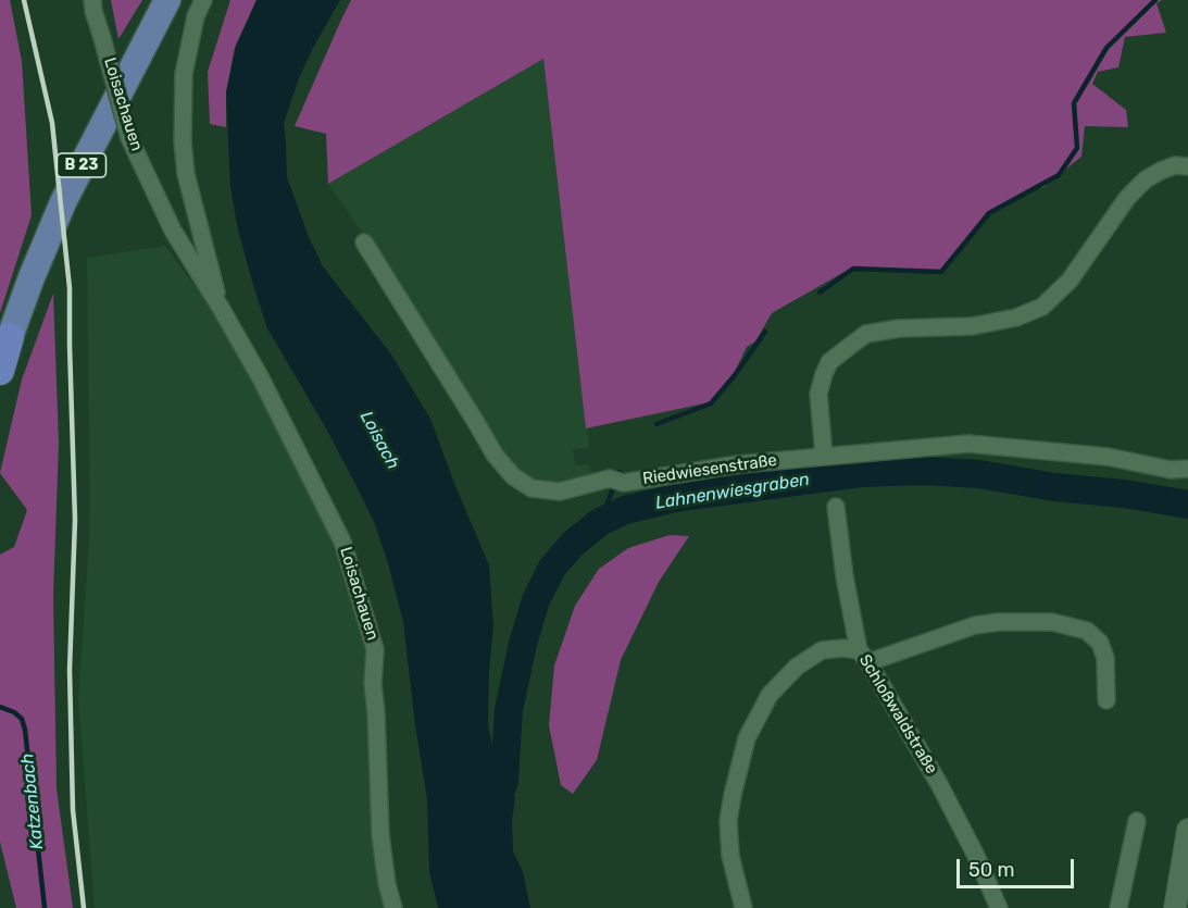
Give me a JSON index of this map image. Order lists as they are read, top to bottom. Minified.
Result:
{"streets":{"highway":["B 23"],"street":["Loisachauen","Riedwiesenstraße","Schloßwaldstraße"]},"water":["Loisach","Lahnenwiesgraben","Katzenbach"],"scale_bar":"50 m"}
